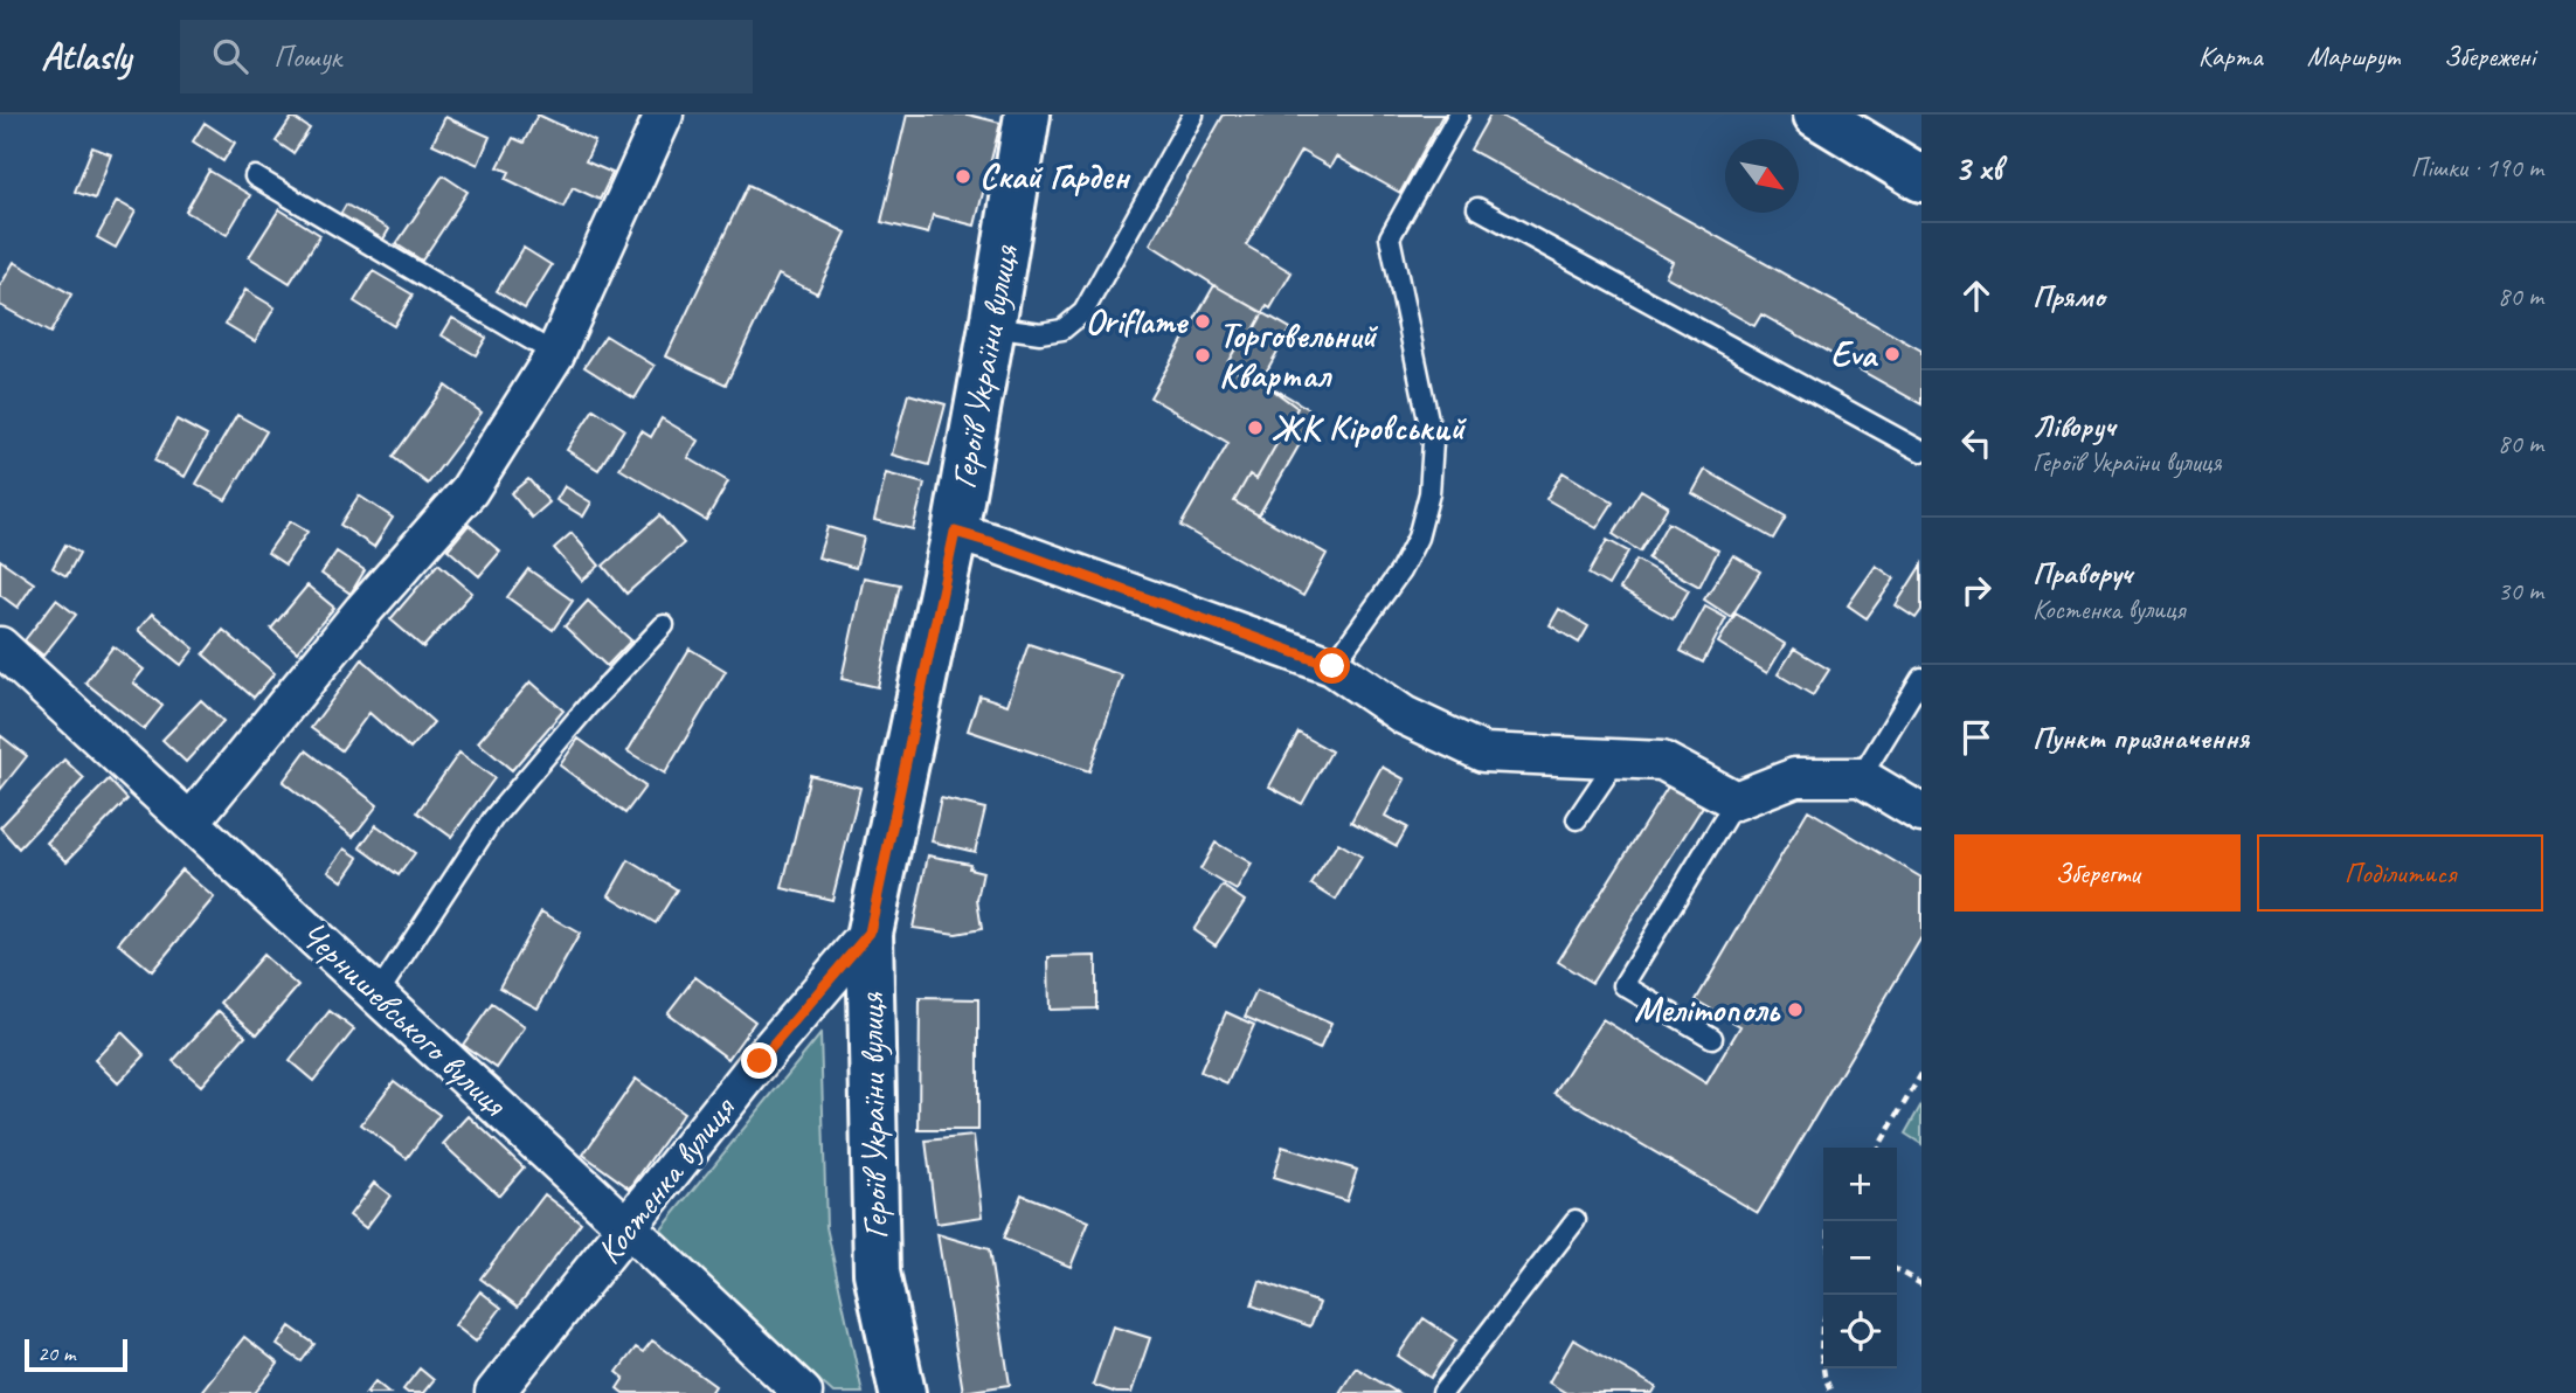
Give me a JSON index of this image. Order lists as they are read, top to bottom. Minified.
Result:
{"streets":{"main road":["Героїв України вулиця"],"street":["Чернишевського вулиця","Костенка вулиця"]},"crossings":[["Героїв України вулиця","Костенка вулиця"],["Чернишевського вулиця","Костенка вулиця"]],"places":["Скай Гарден","Oriflame","Eva","Торговельний Квартал","ЖК Кіровський","Мелітополь"],"scale_bar":"20 m","north":"bottom right","page":{"header":"Atlasly","search":"Пошук","nav":["Карта","Маршрут","Збережені"],"heading":["3 хв","Пішки · 190 m"],"list":[["Прямо","80 m"],["Ліворуч","Героїв України вулиця","80 m"],["Праворуч","Костенка вулиця","30 m"],"Пункт призначення"],"buttons":["Зберегти","Поділитися"],"map_buttons":["+","−"],"scale":"20 m"}}
